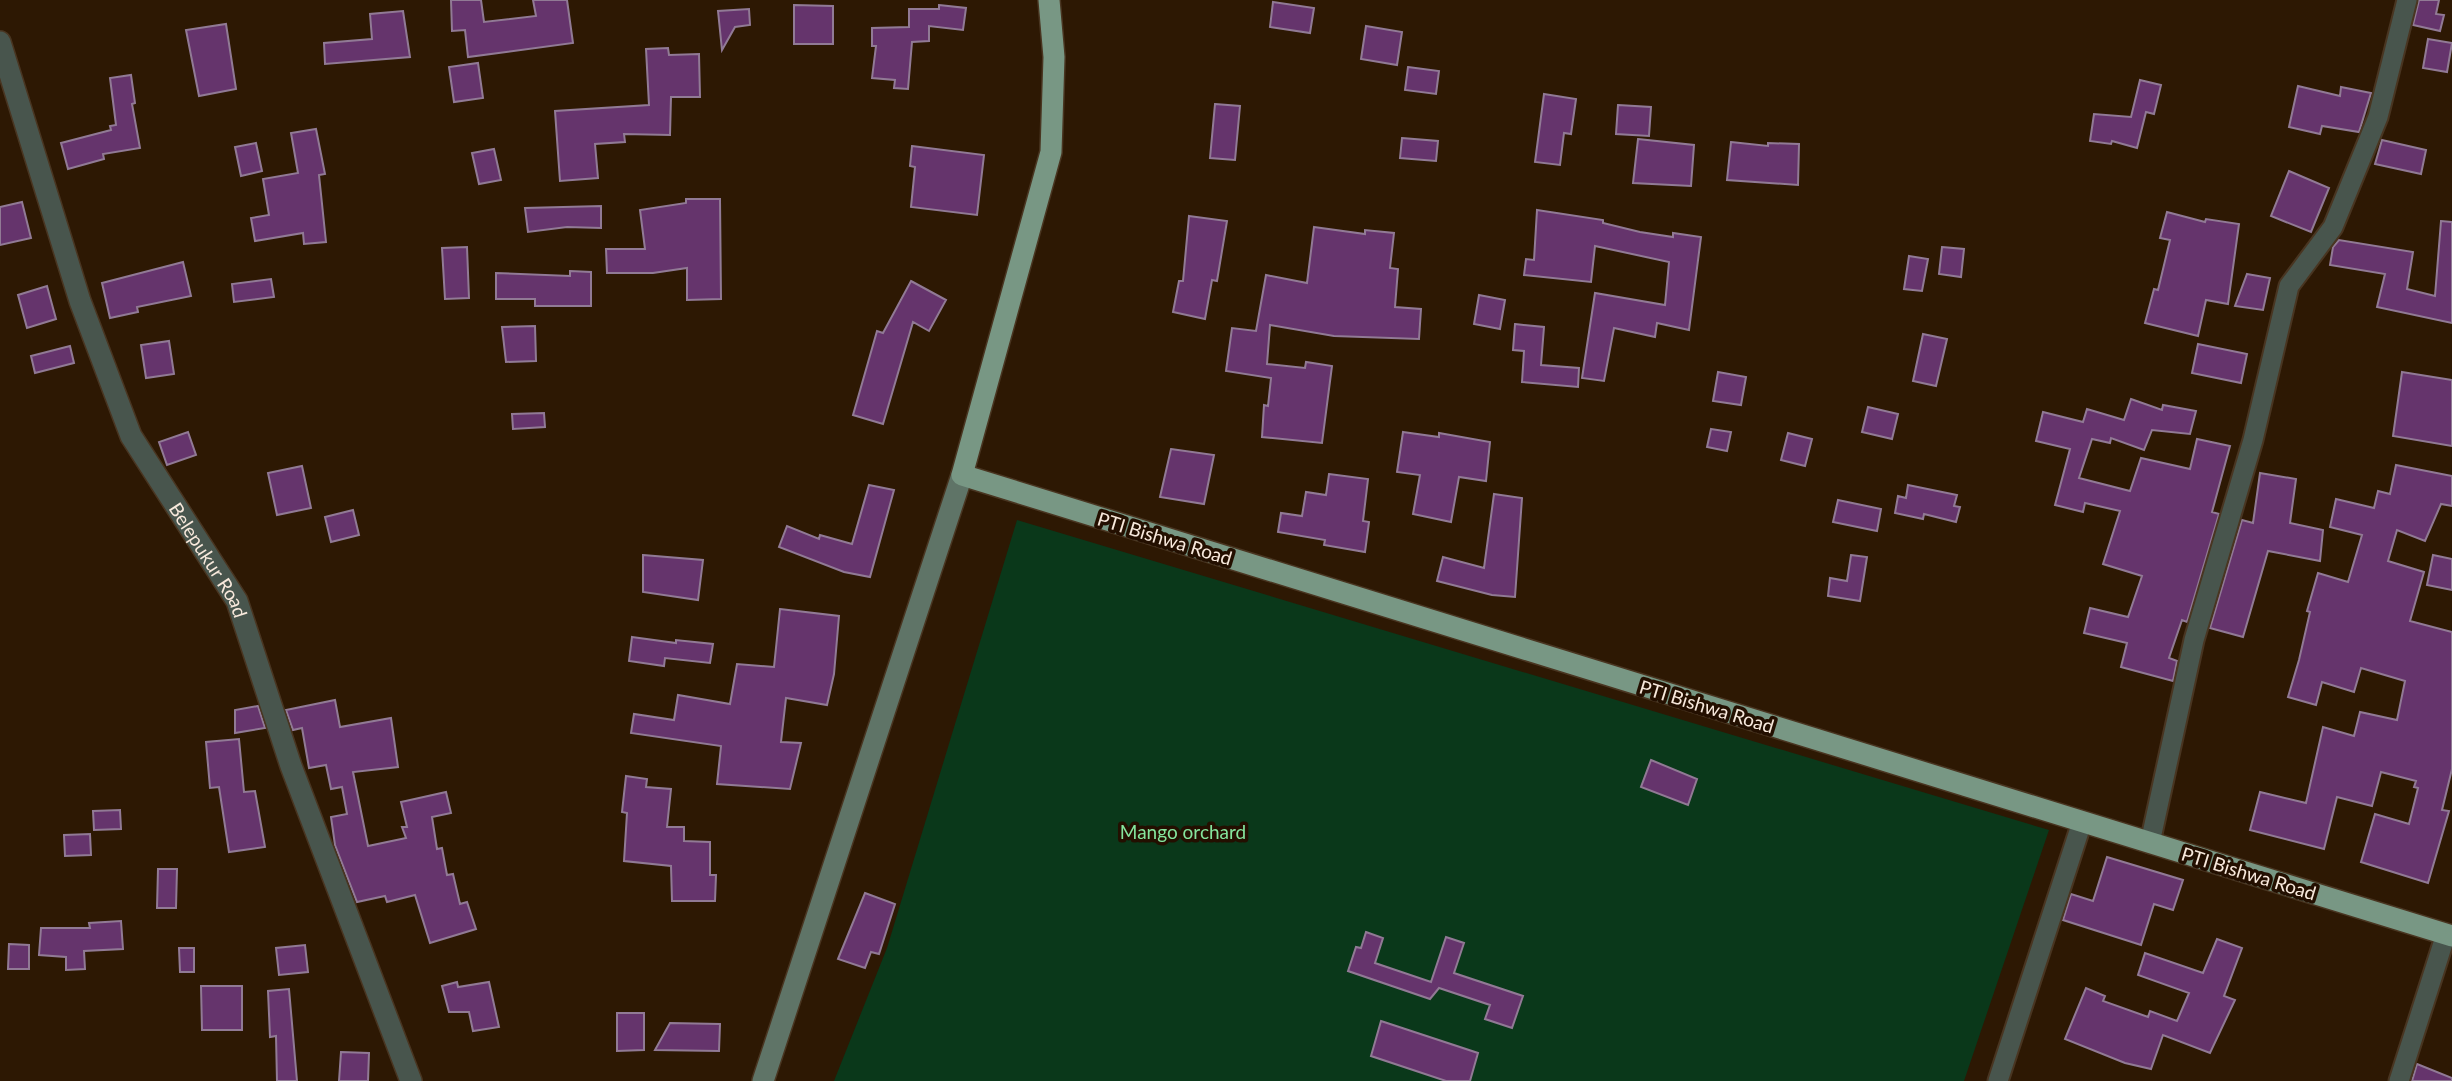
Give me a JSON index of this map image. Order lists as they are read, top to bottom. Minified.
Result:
{"streets":{"highway":["PTI Bishwa Road"],"street":["Belepukur Road"]},"parks":["Mango orchard"]}
